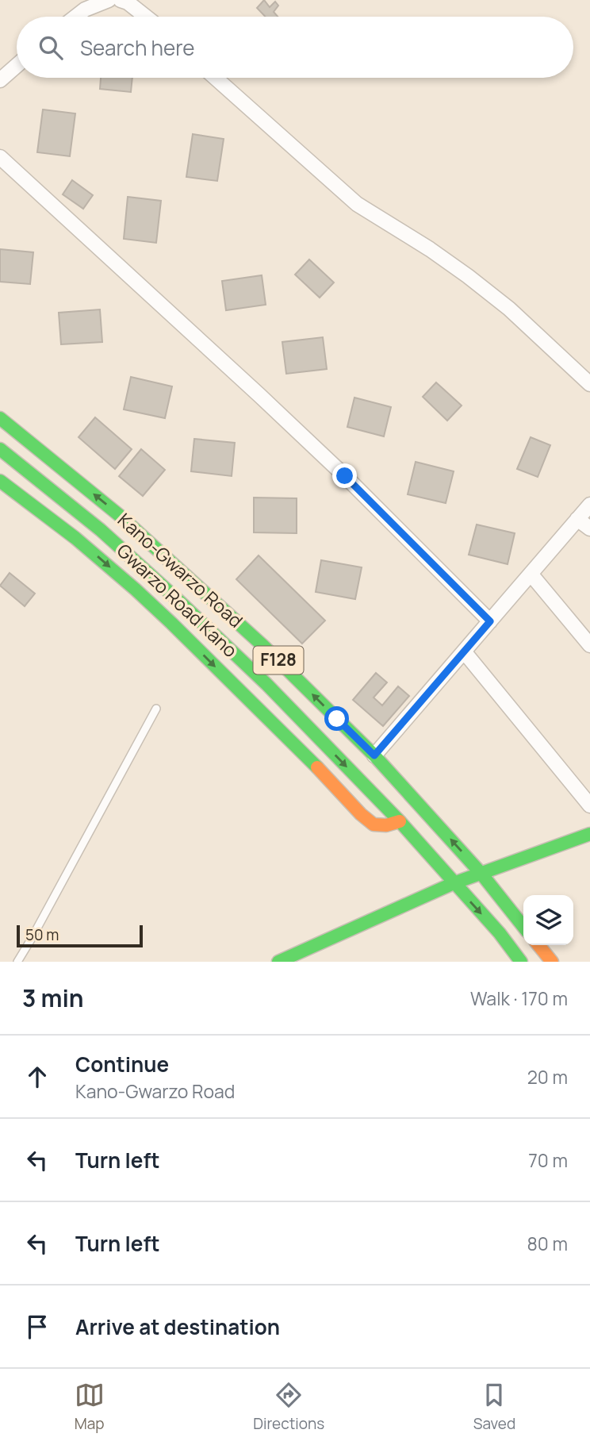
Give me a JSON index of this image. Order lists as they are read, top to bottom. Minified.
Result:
{"streets":{"main road":["Kano-Gwarzo Road","Gwarzo Road Kano","F128"]},"scale_bar":"50 m","page":{"search":"Search here","scale":"50 m","heading":["3 min","Walk · 170 m"],"list":[["Continue","Kano-Gwarzo Road","20 m"],["Turn left","70 m"],["Turn left","80 m"],"Arrive at destination"],"nav":["Map","Directions","Saved"]}}
